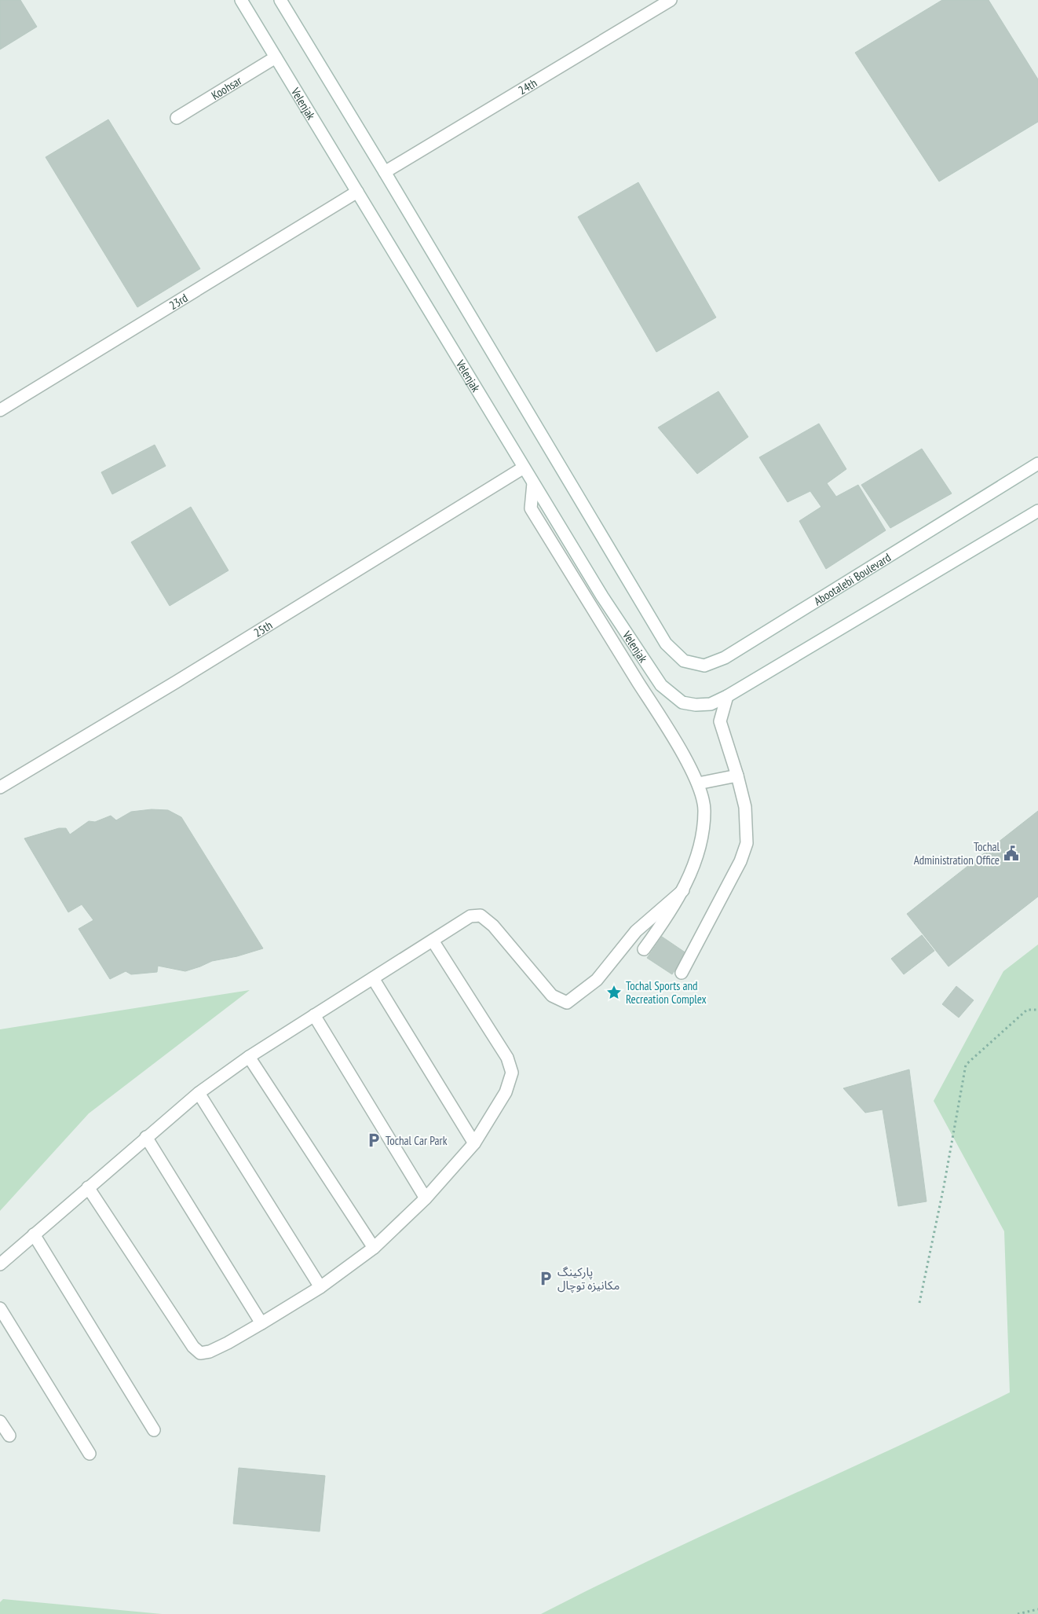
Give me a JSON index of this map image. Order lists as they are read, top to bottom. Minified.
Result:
{"streets":{"main road":["24th","Koohsar","Velenjak","23rd","Abootalebi Boulevard","25th"]},"crossings":[["24th","Abootalebi Boulevard"],["Koohsar","Velenjak"],["Velenjak","23rd"],["Velenjak","25th"]],"places":{"public building":["Tochal Administration Office"],"place":["Tochal Sports and Recreation Complex"],"parking":["Tochal Car Park","پارکینگ مکانیزه توچال"]}}
